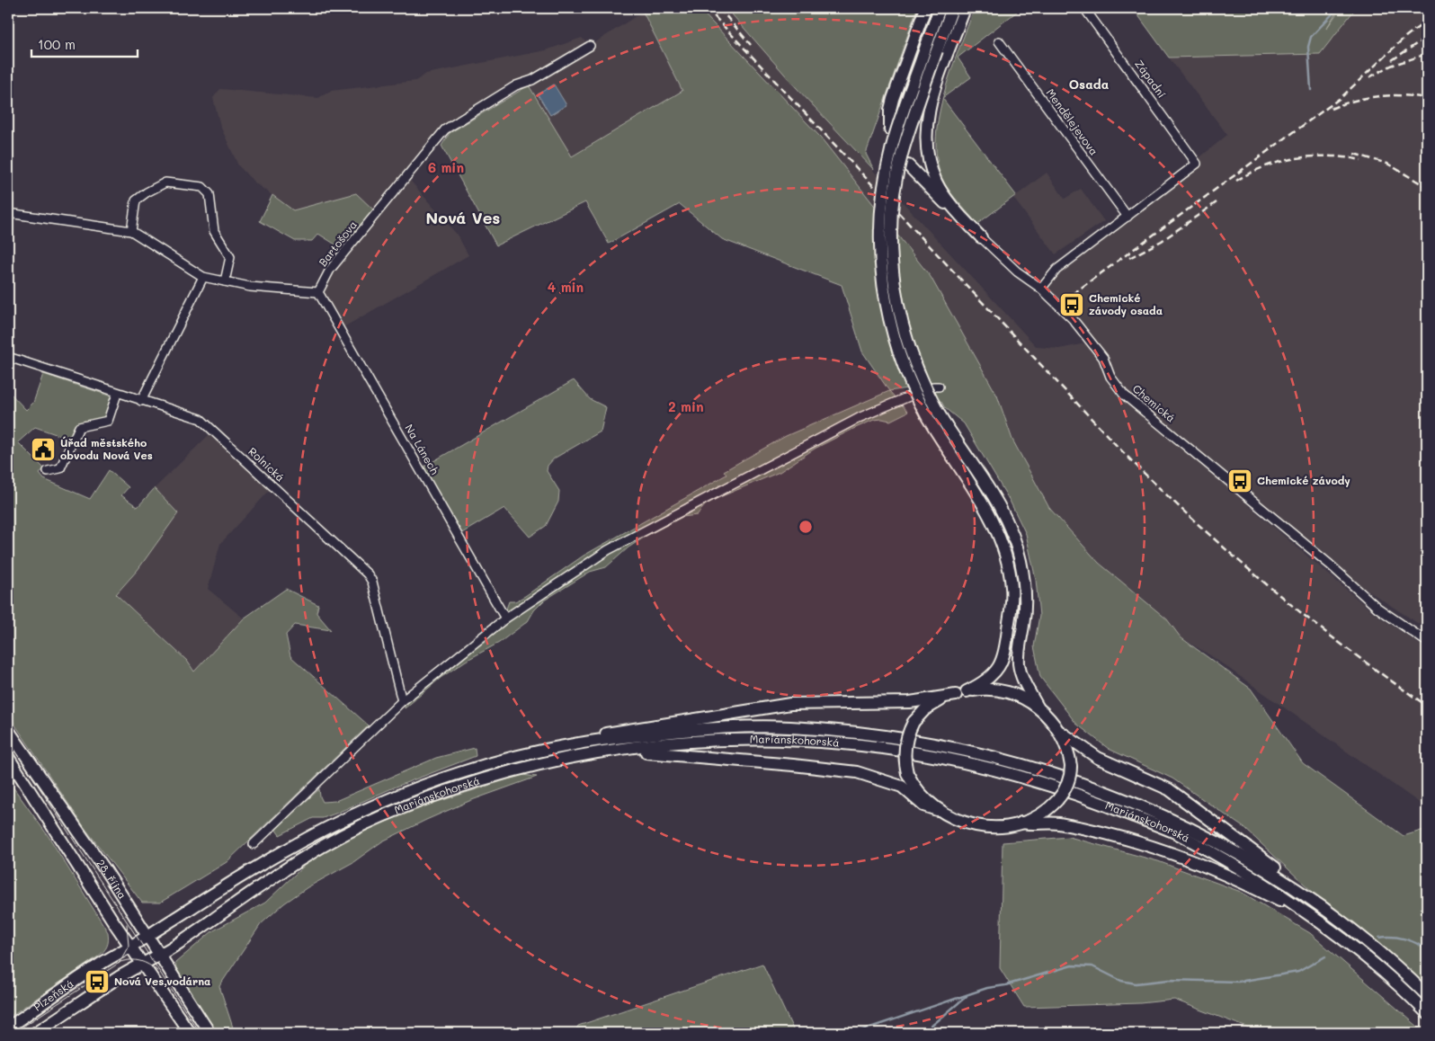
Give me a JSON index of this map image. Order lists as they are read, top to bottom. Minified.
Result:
{"streets":{"main road":["Mariánskohorská","28. října","Plzeňská"],"street":["Západní","Mendělejevova","Bartošova","Chemická","Na Lánech","Rolnická"]},"crossings":[["Západní","Mendělejevova"],["Bartošova","Na Lánech"],["Mariánskohorská","28. října"],["Mariánskohorská","Plzeňská"],["28. října","Plzeňská"]],"districts":["Osada","Nová Ves"],"places":{"bus stop":["Chemické závody osada","Chemické závody","Nová Ves,vodárna"],"public building":["Úřad městského obvodu Nová Ves"]},"scale_bar":"100 m","rings":["6 min","4 min","2 min"]}
